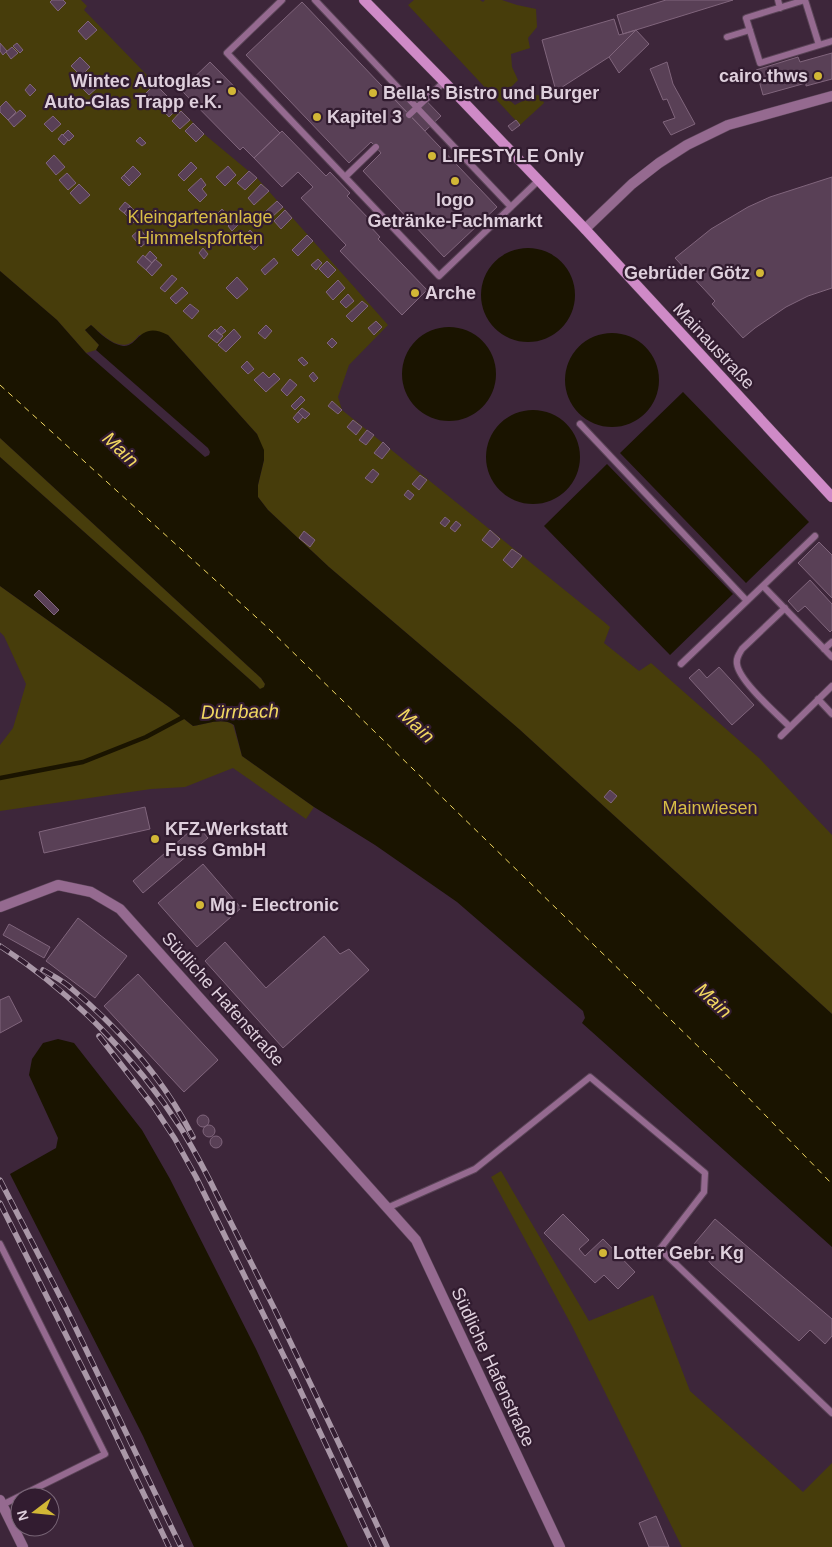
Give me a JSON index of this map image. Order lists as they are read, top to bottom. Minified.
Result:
{"streets":{"main road":["Mainaustraße"],"street":["Südliche Hafenstraße"]},"water":["Main","Dürrbach"],"parks":["Kleingartenanlage Himmelspforten","Mainwiesen"],"places":["cairo.thws","Wintec Autoglas - Auto-Glas Trapp e.K.","Bella's Bistro und Burger","Kapitel 3","LIFESTYLE Only","logo Getränke-Fachmarkt","Gebrüder Götz","Arche","KFZ-Werkstatt Fuss GmbH","Mg - Electronic","Lotter Gebr. Kg"],"north":"left"}
